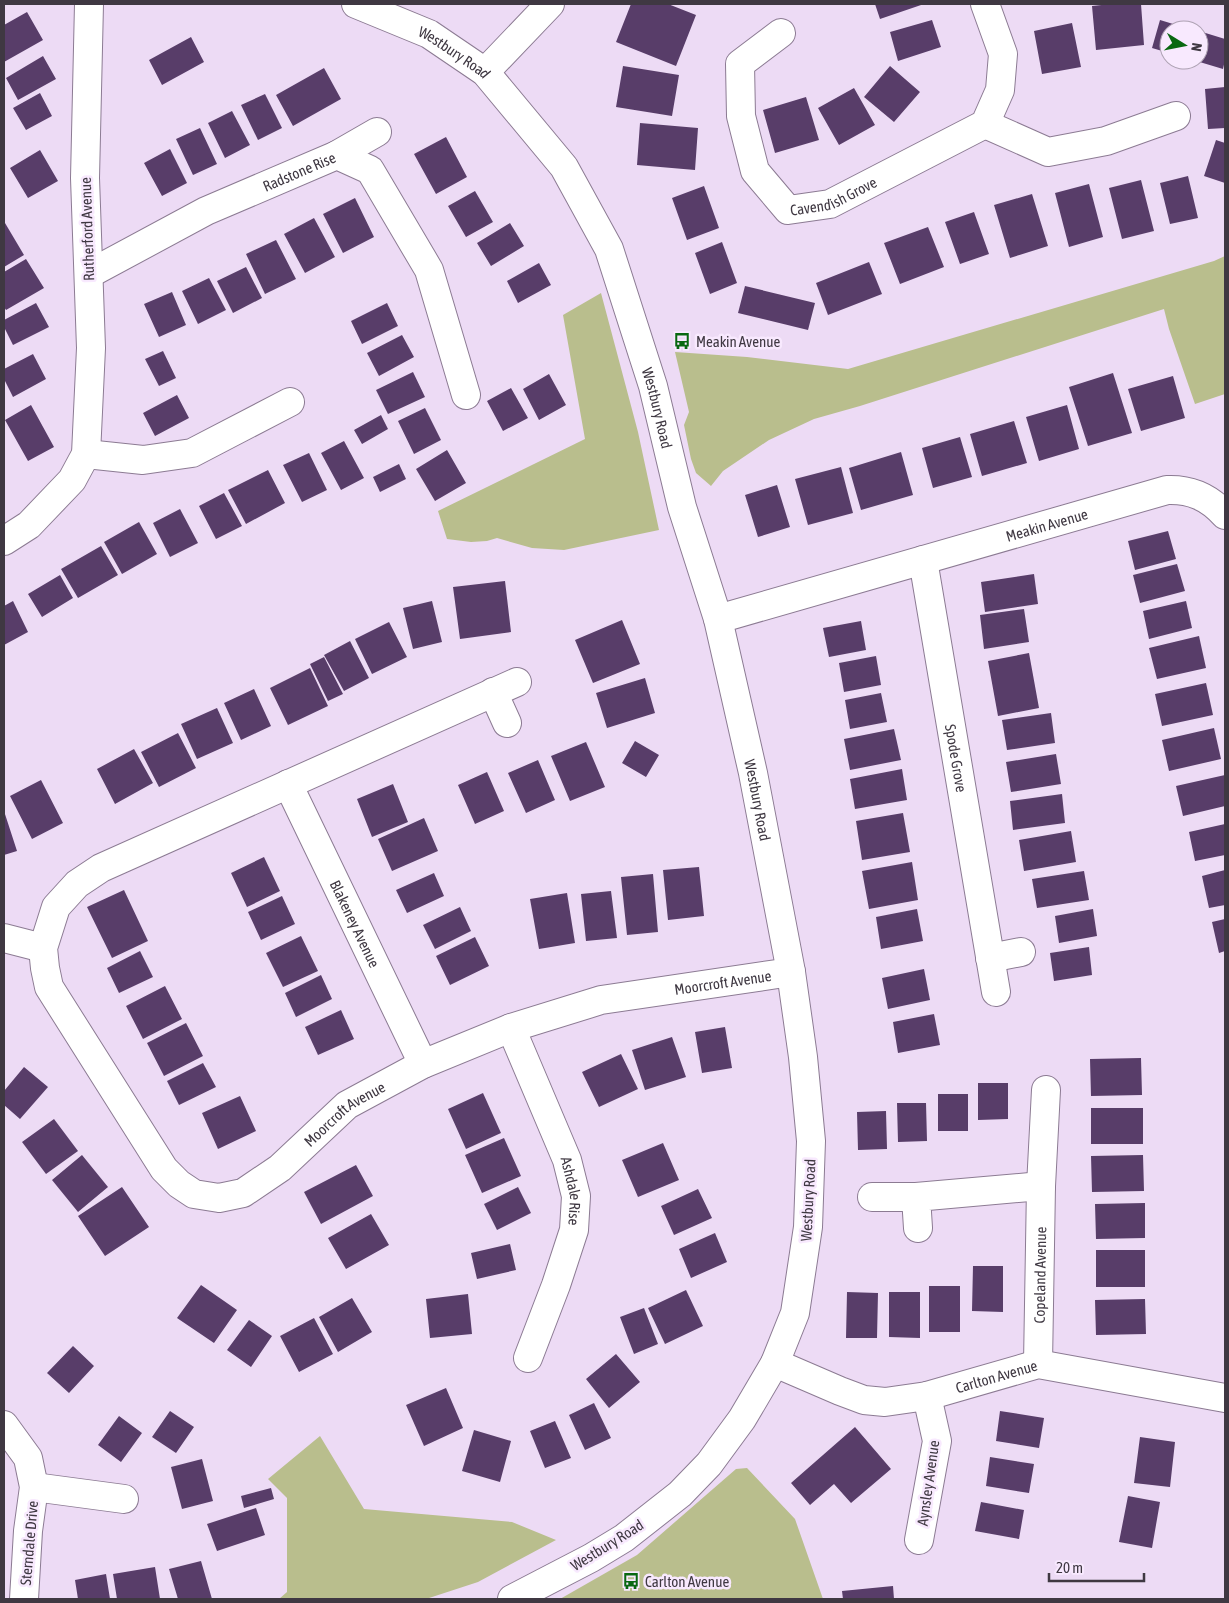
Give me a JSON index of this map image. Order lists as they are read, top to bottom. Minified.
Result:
{"streets":{"street":["Westbury Road","Radstone Rise","Cavendish Grove","Rutherford Avenue","Meakin Avenue","Spode Grove","Blakeney Avenue","Moorcroft Avenue","Ashdale Rise","Copeland Avenue","Carlton Avenue","Aynsley Avenue","Sterndale Drive"]},"crossings":[["Westbury Road","Meakin Avenue"],["Westbury Road","Moorcroft Avenue"],["Westbury Road","Carlton Avenue"],["Radstone Rise","Rutherford Avenue"],["Meakin Avenue","Spode Grove"],["Blakeney Avenue","Moorcroft Avenue"],["Moorcroft Avenue","Ashdale Rise"],["Copeland Avenue","Carlton Avenue"],["Carlton Avenue","Aynsley Avenue"]],"places":{"bus stop":["Meakin Avenue","Carlton Avenue"]},"scale_bar":"20 m","north":"right"}
